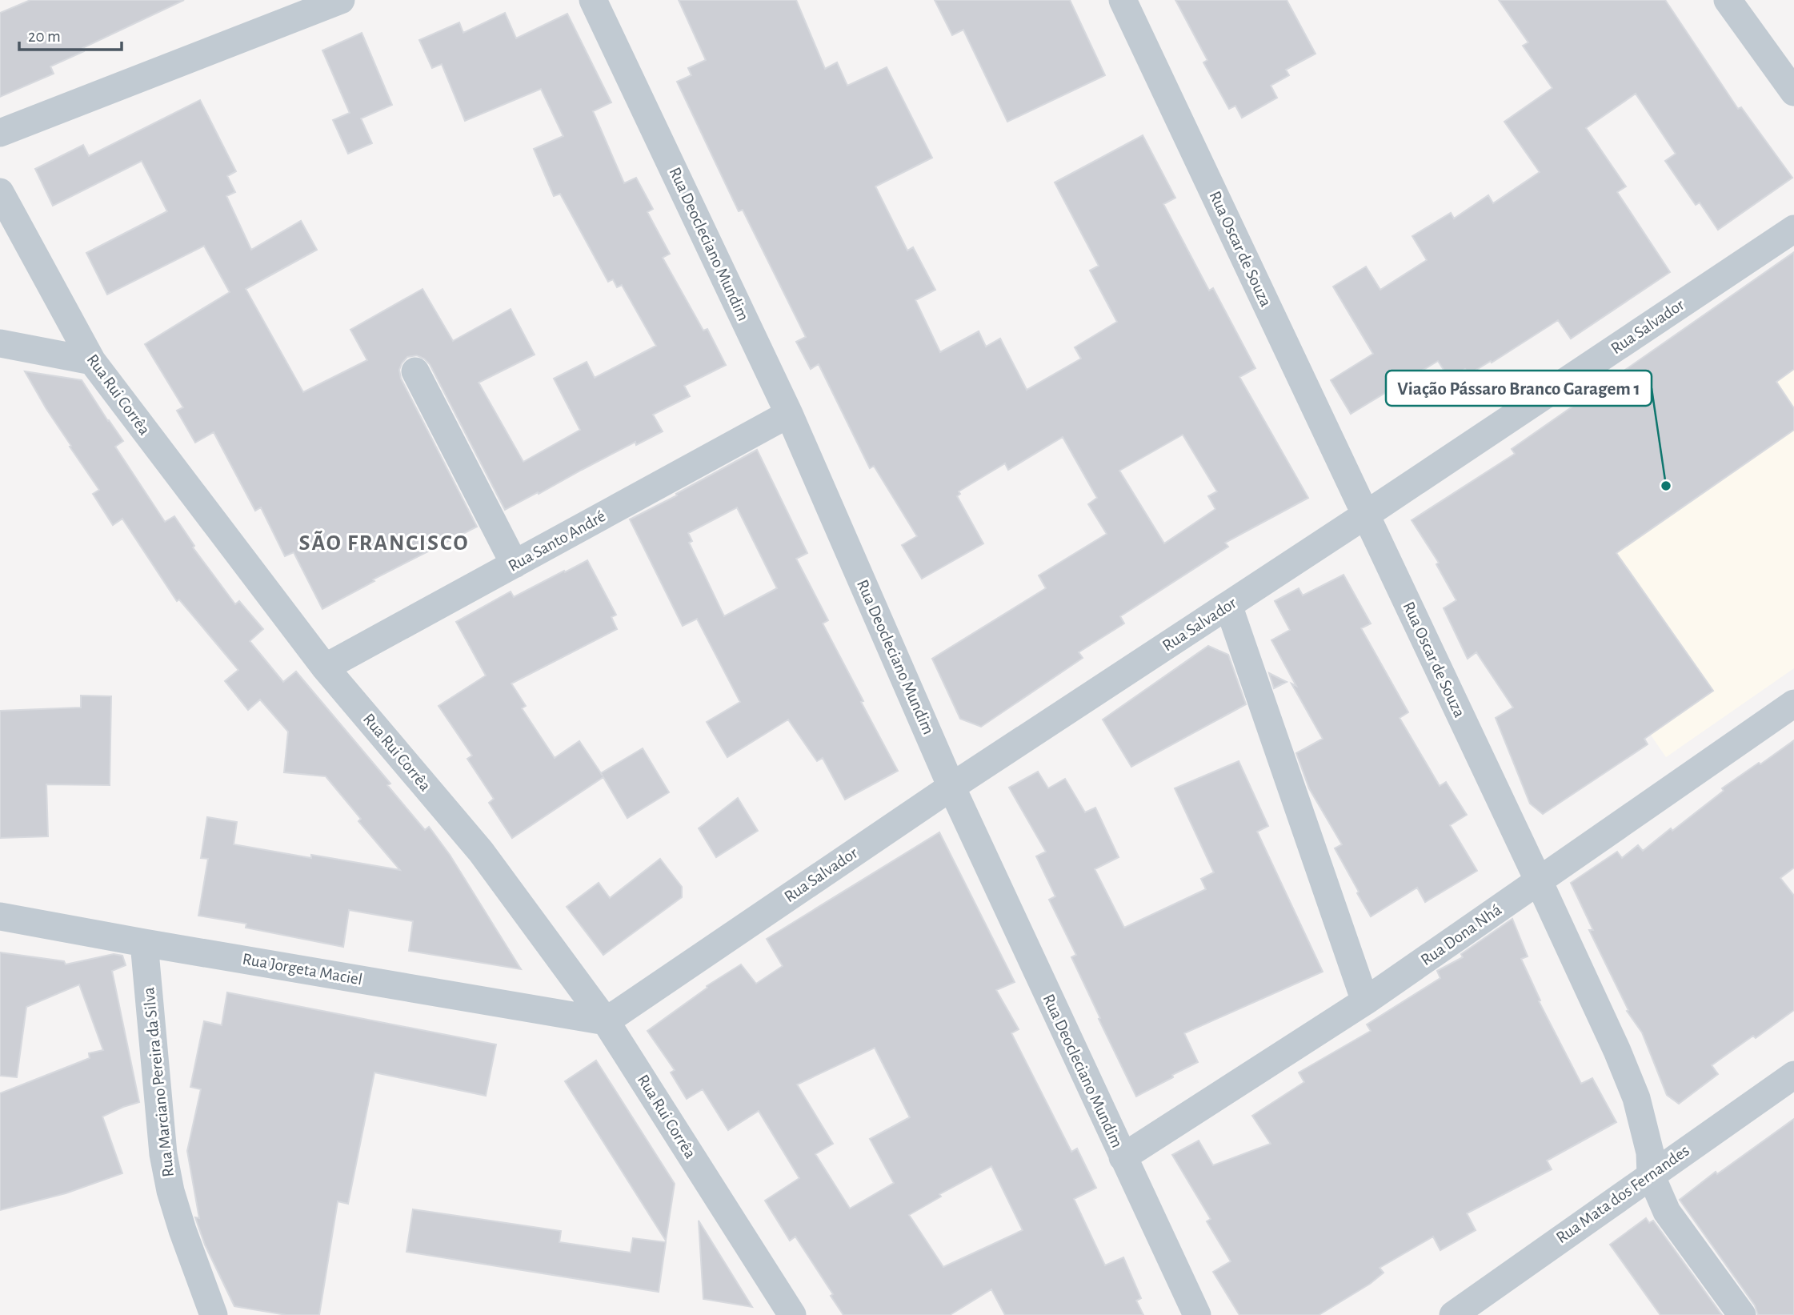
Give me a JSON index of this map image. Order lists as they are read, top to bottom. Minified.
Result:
{"streets":{"street":["Rua Deocleciano Mundim","Rua Oscar de Souza","Rua Salvador","Rua Rui Corrêa","Rua Santo André","Rua Dona Nhá","Rua Jorgeta Maciel","Rua Marciano Pereira da Silva","Rua Mata dos Fernandes"]},"crossings":[["Rua Deocleciano Mundim","Rua Salvador"],["Rua Deocleciano Mundim","Rua Santo André"],["Rua Deocleciano Mundim","Rua Dona Nhá"],["Rua Oscar de Souza","Rua Salvador"],["Rua Oscar de Souza","Rua Dona Nhá"],["Rua Oscar de Souza","Rua Mata dos Fernandes"],["Rua Salvador","Rua Rui Corrêa"],["Rua Salvador","Rua Jorgeta Maciel"],["Rua Rui Corrêa","Rua Santo André"],["Rua Rui Corrêa","Rua Jorgeta Maciel"],["Rua Jorgeta Maciel","Rua Marciano Pereira da Silva"]],"districts":["SÃO FRANCISCO"],"places":["Viação Pássaro Branco Garagem 1"],"scale_bar":"20 m"}
